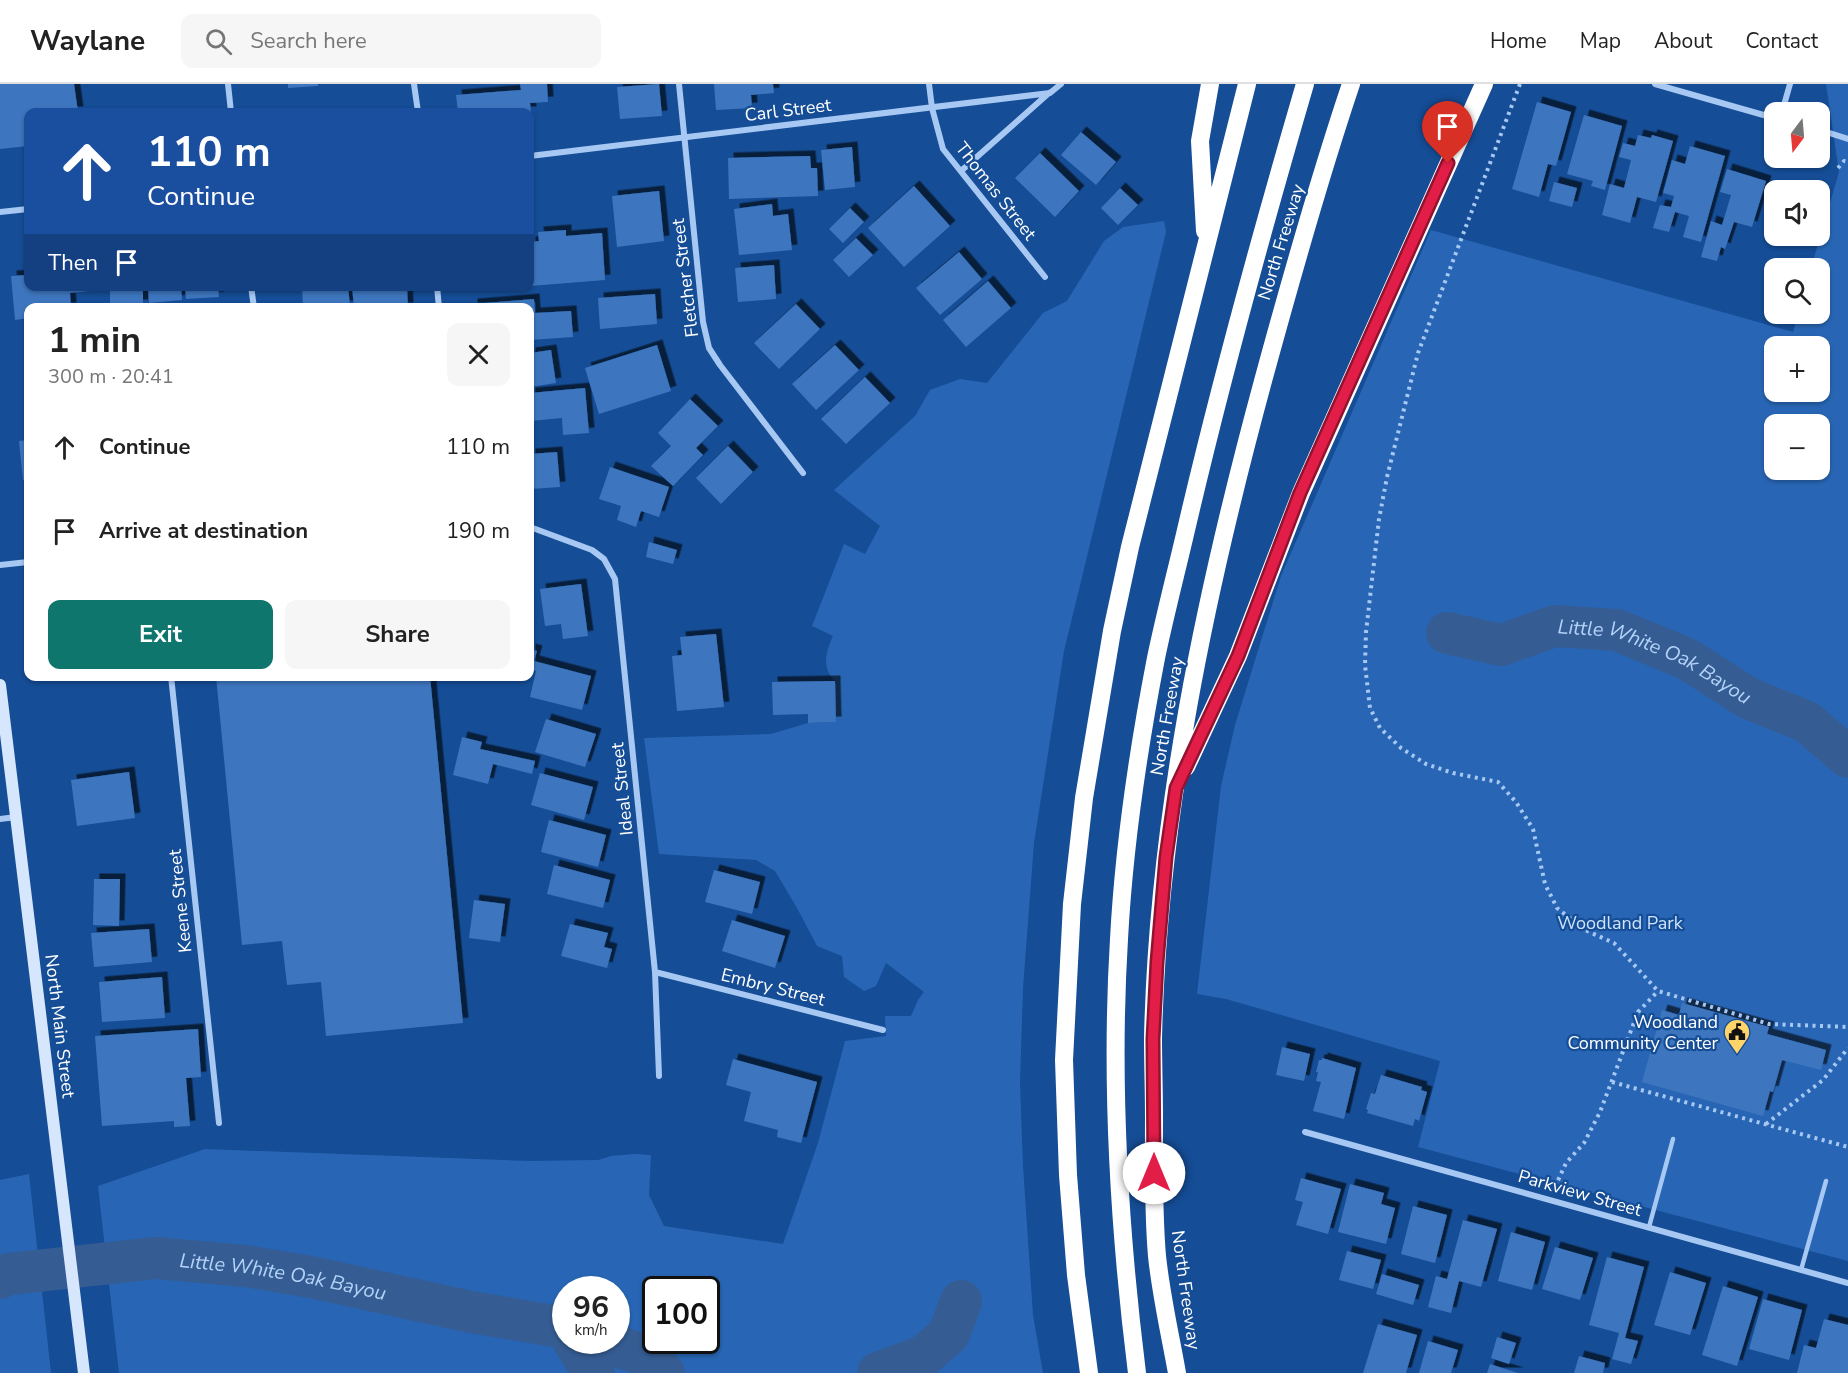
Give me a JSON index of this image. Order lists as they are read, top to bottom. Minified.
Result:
{"streets":{"highway":["North Freeway"],"main road":["North Main Street"],"street":["Carl Street","Thomas Street","Fletcher Street","Ideal Street","Keene Street","Embry Street","Parkview Street"]},"crossings":[["Carl Street","Thomas Street"],["Carl Street","Fletcher Street"],["Ideal Street","Embry Street"]],"water":["Little White Oak Bayou"],"parks":["Woodland Park"],"places":{"public building":["Woodland Community Center"]},"north":"bottom","page":{"header":"Waylane","search":"Search here","nav":["Home","Map","About","Contact"],"map_buttons":["+","−"],"turn":["110 m","Continue"],"then":"Then","heading":["1 min","300 m · 20:41"],"list":[{"name":"Continue","value":"110 m"},{"name":"Arrive at destination","value":"190 m"}],"buttons":["Exit","Share"],"speed":"96 km/h","limit":"100"}}
